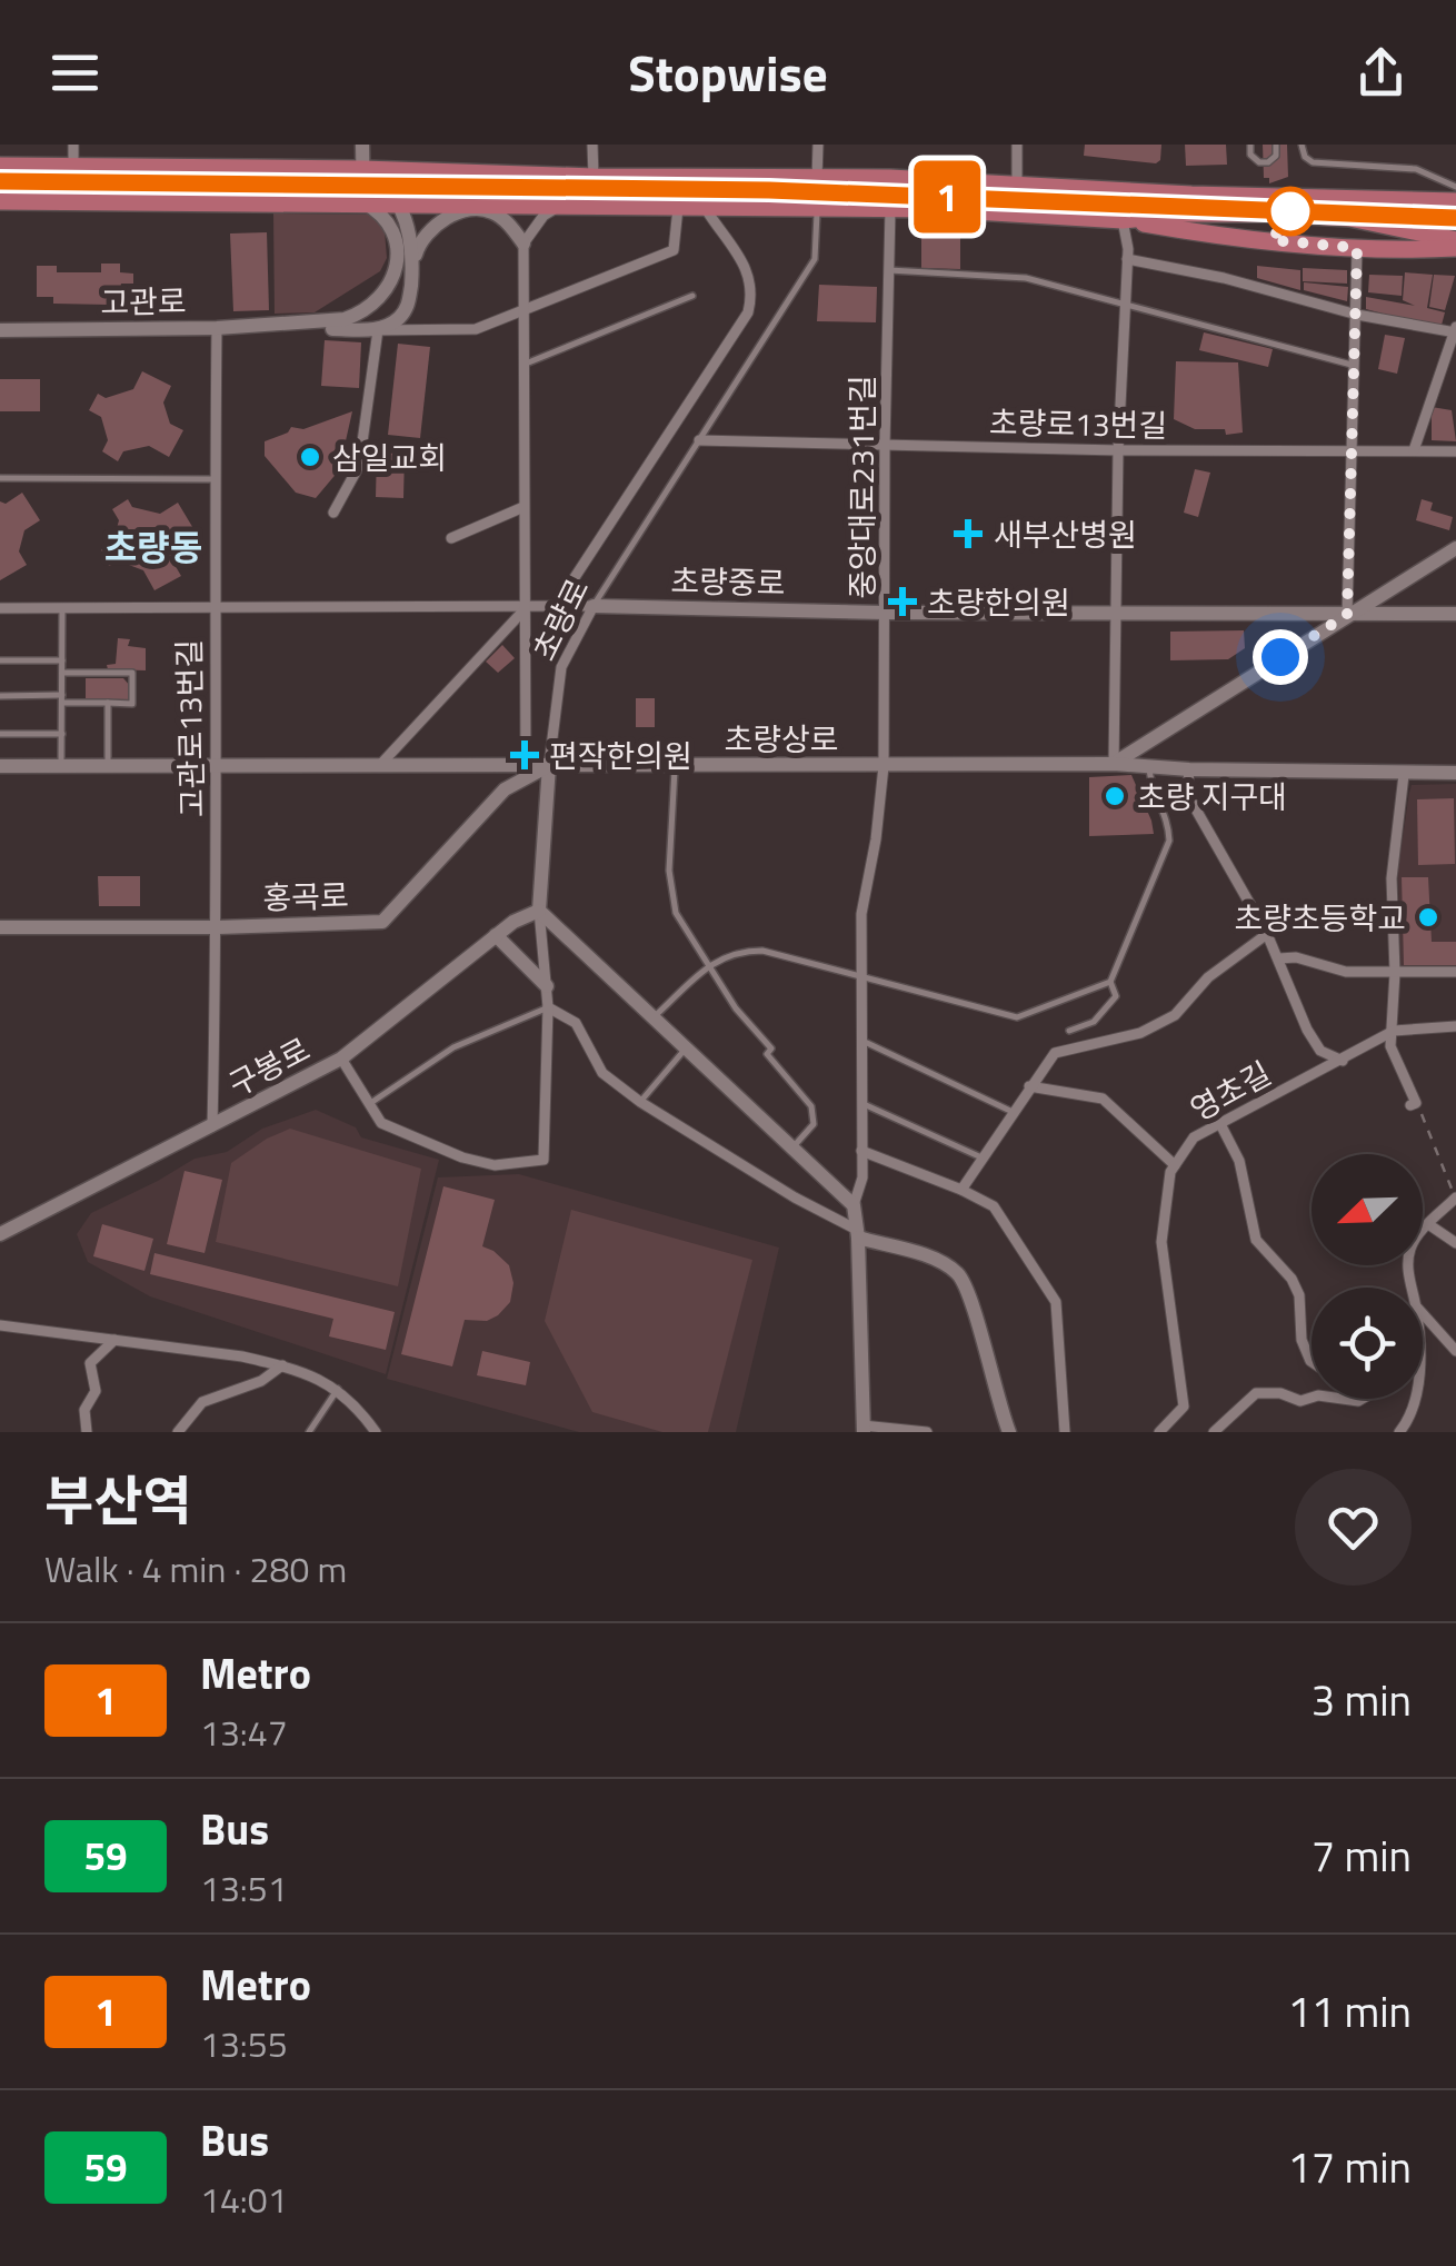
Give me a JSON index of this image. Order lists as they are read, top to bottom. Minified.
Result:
{"streets":{"street":["고관로","초량로13번길","중앙대로231번길","초량중로","초량로","고관로13번길","초량상로","홍곡로","구봉로","영초길"]},"crossings":[["고관로","고관로13번길"],["초량로13번길","중앙대로231번길"],["초량로13번길","초량로"],["중앙대로231번길","초량중로"],["중앙대로231번길","초량상로"],["초량중로","초량로"],["초량중로","고관로13번길"],["초량로","초량상로"],["초량로","홍곡로"],["초량로","구봉로"],["고관로13번길","초량상로"],["고관로13번길","홍곡로"],["고관로13번길","구봉로"],["초량상로","홍곡로"]],"districts":["초량동"],"places":{"other":["삼일교회","초량 지구대","초량초등학교"],"health":["새부산병원","초량한의원","편작한의원"]},"lines":["metro line 1"],"north":"bottom left","page":{"header":"Stopwise","on_map":"1","heading":["부산역","Walk · 4 min · 280 m"],"list":[{"mark":"1","name":"Metro","note":"13:47","value":"3 min"},{"mark":"59","name":"Bus","note":"13:51","value":"7 min"},{"mark":"1","name":"Metro","note":"13:55","value":"11 min"},{"mark":"59","name":"Bus","note":"14:01","value":"17 min"}]}}
